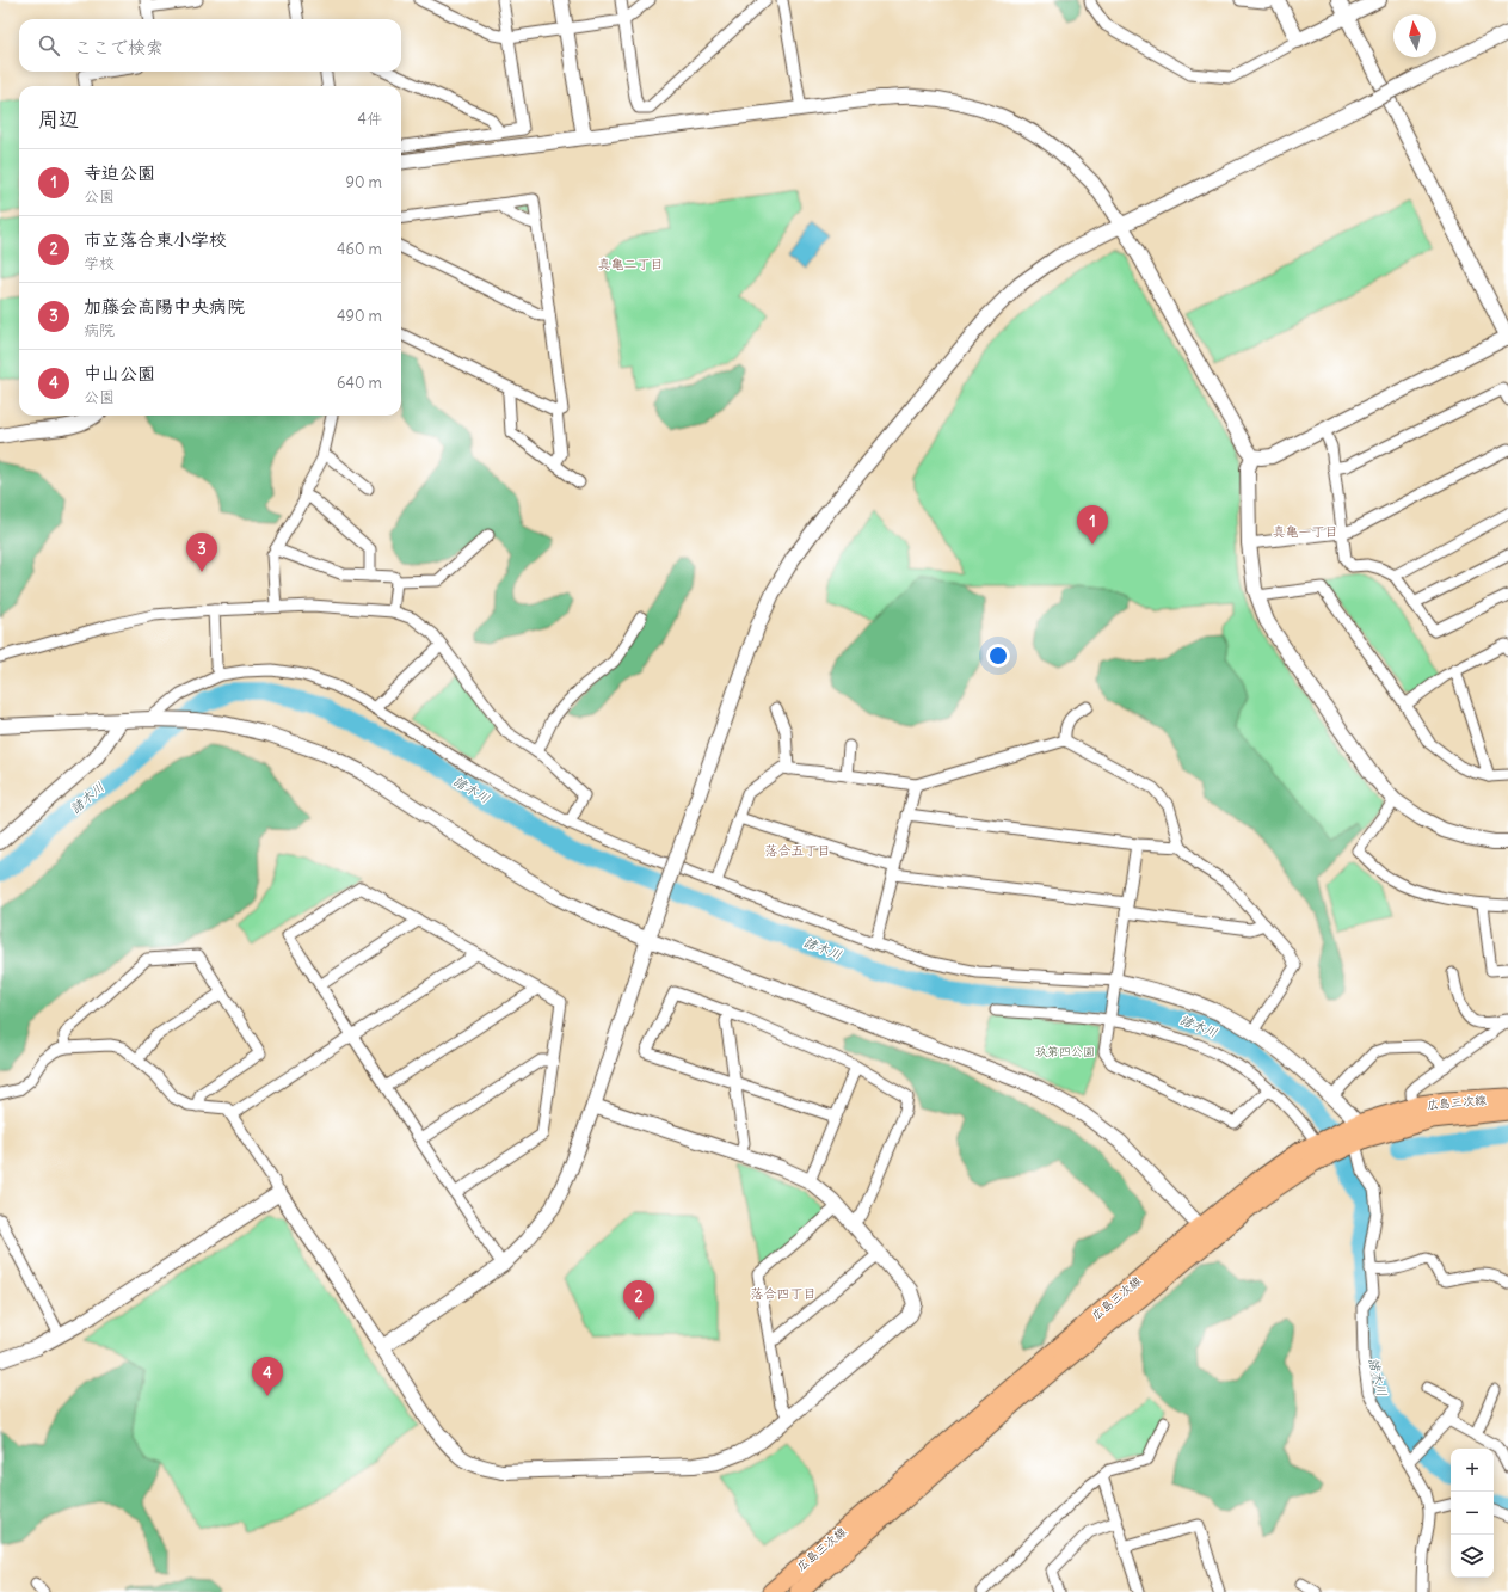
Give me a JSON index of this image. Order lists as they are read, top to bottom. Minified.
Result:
{"streets":{"main road":["広島三次線"]},"districts":["真亀二丁目","真亀一丁目","落合五丁目","落合四丁目"],"water":["諸木川"],"parks":["玖第四公園"],"north":"top","page":{"search":"ここで検索","heading":["周辺","4件"],"list":[{"mark":"1","name":"寺迫公園","note":"公園","value":"90 m"},{"mark":"2","name":"市立落合東小学校","note":"学校","value":"460 m"},{"mark":"3","name":"加藤会高陽中央病院","note":"病院","value":"490 m"},{"mark":"4","name":"中山公園","note":"公園","value":"640 m"}],"pins":["1","3","2","4"],"map_buttons":["+","−"]}}
